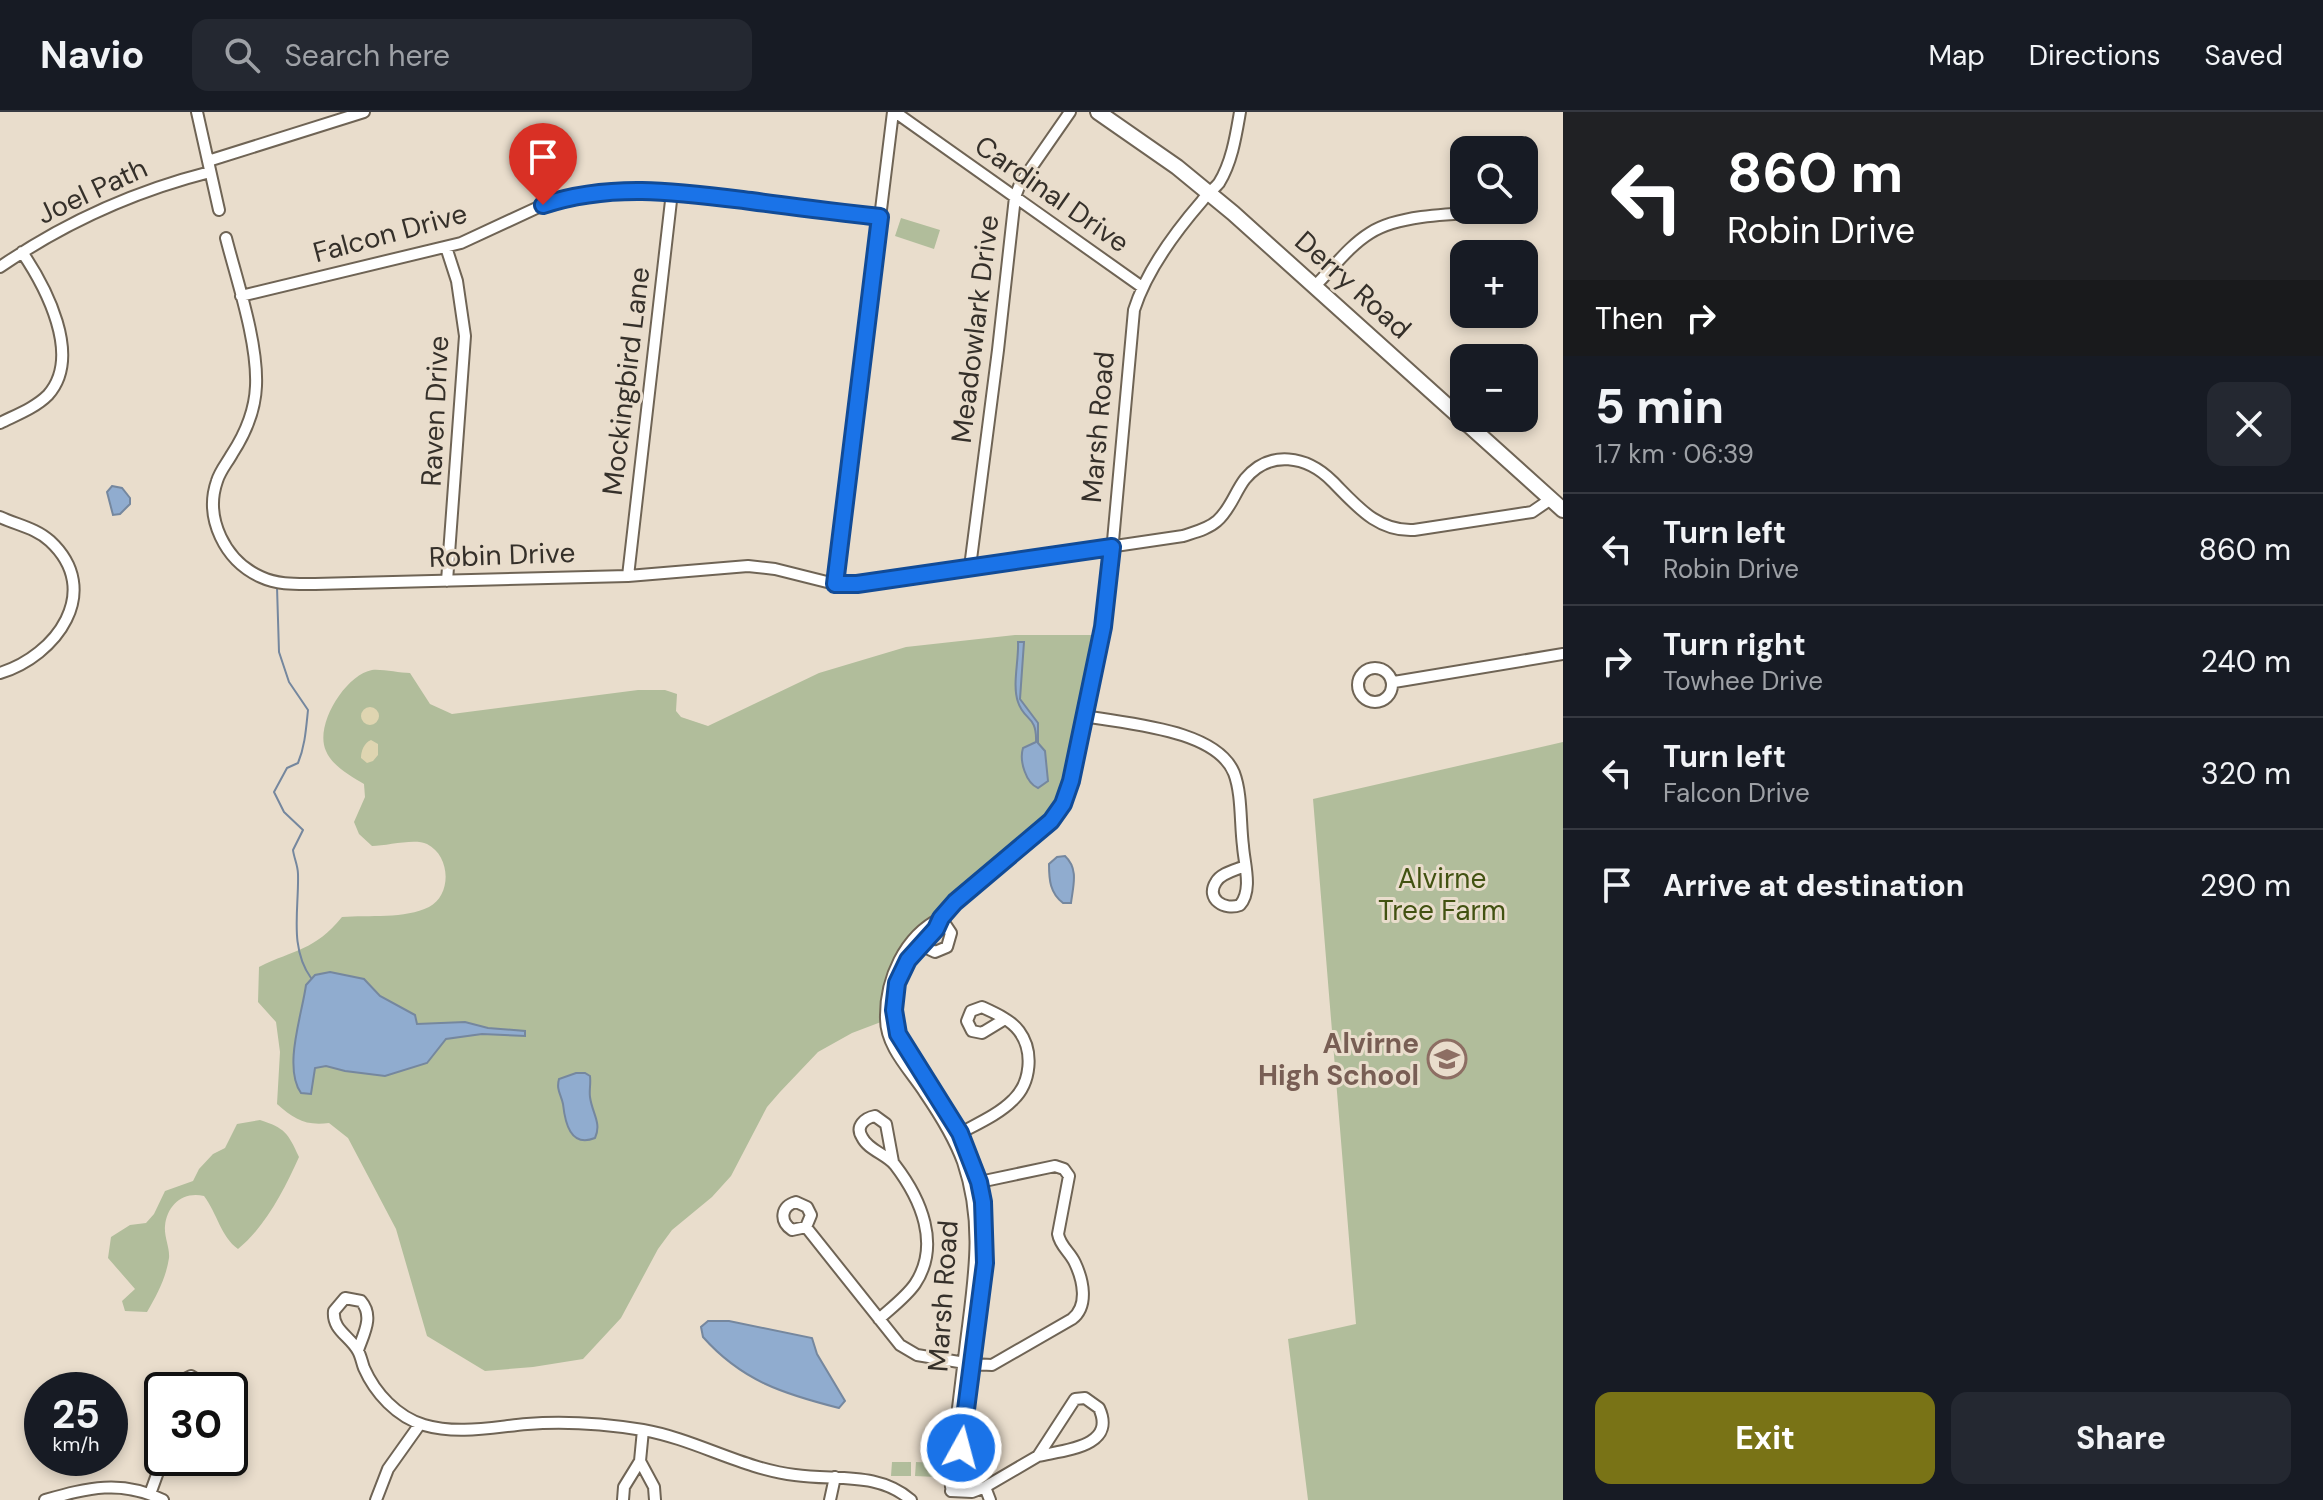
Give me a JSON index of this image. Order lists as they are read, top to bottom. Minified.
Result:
{"streets":{"main road":["Derry Road"],"street":["Joel Path","Cardinal Drive","Falcon Drive","Meadowlark Drive","Mockingbird Lane","Raven Drive","Marsh Road","Robin Drive"]},"crossings":[["Cardinal Drive","Meadowlark Drive"],["Cardinal Drive","Marsh Road"],["Falcon Drive","Mockingbird Lane"],["Falcon Drive","Raven Drive"],["Falcon Drive","Robin Drive"],["Derry Road","Marsh Road"],["Derry Road","Robin Drive"],["Meadowlark Drive","Robin Drive"],["Mockingbird Lane","Robin Drive"],["Raven Drive","Robin Drive"],["Marsh Road","Robin Drive"]],"parks":["Alvirne Tree Farm"],"places":{"school or university":["Alvirne High School"]},"page":{"header":"Navio","search":"Search here","nav":["Map","Directions","Saved"],"turn":["860 m","Robin Drive"],"map_buttons":["+","−"],"then":"Then","heading":["5 min","1.7 km · 06:39"],"list":[{"name":"Turn left","note":"Robin Drive","value":"860 m"},{"name":"Turn right","note":"Towhee Drive","value":"240 m"},{"name":"Turn left","note":"Falcon Drive","value":"320 m"},{"name":"Arrive at destination","value":"290 m"}],"speed":"25 km/h","limit":"30","buttons":["Exit","Share"]}}
